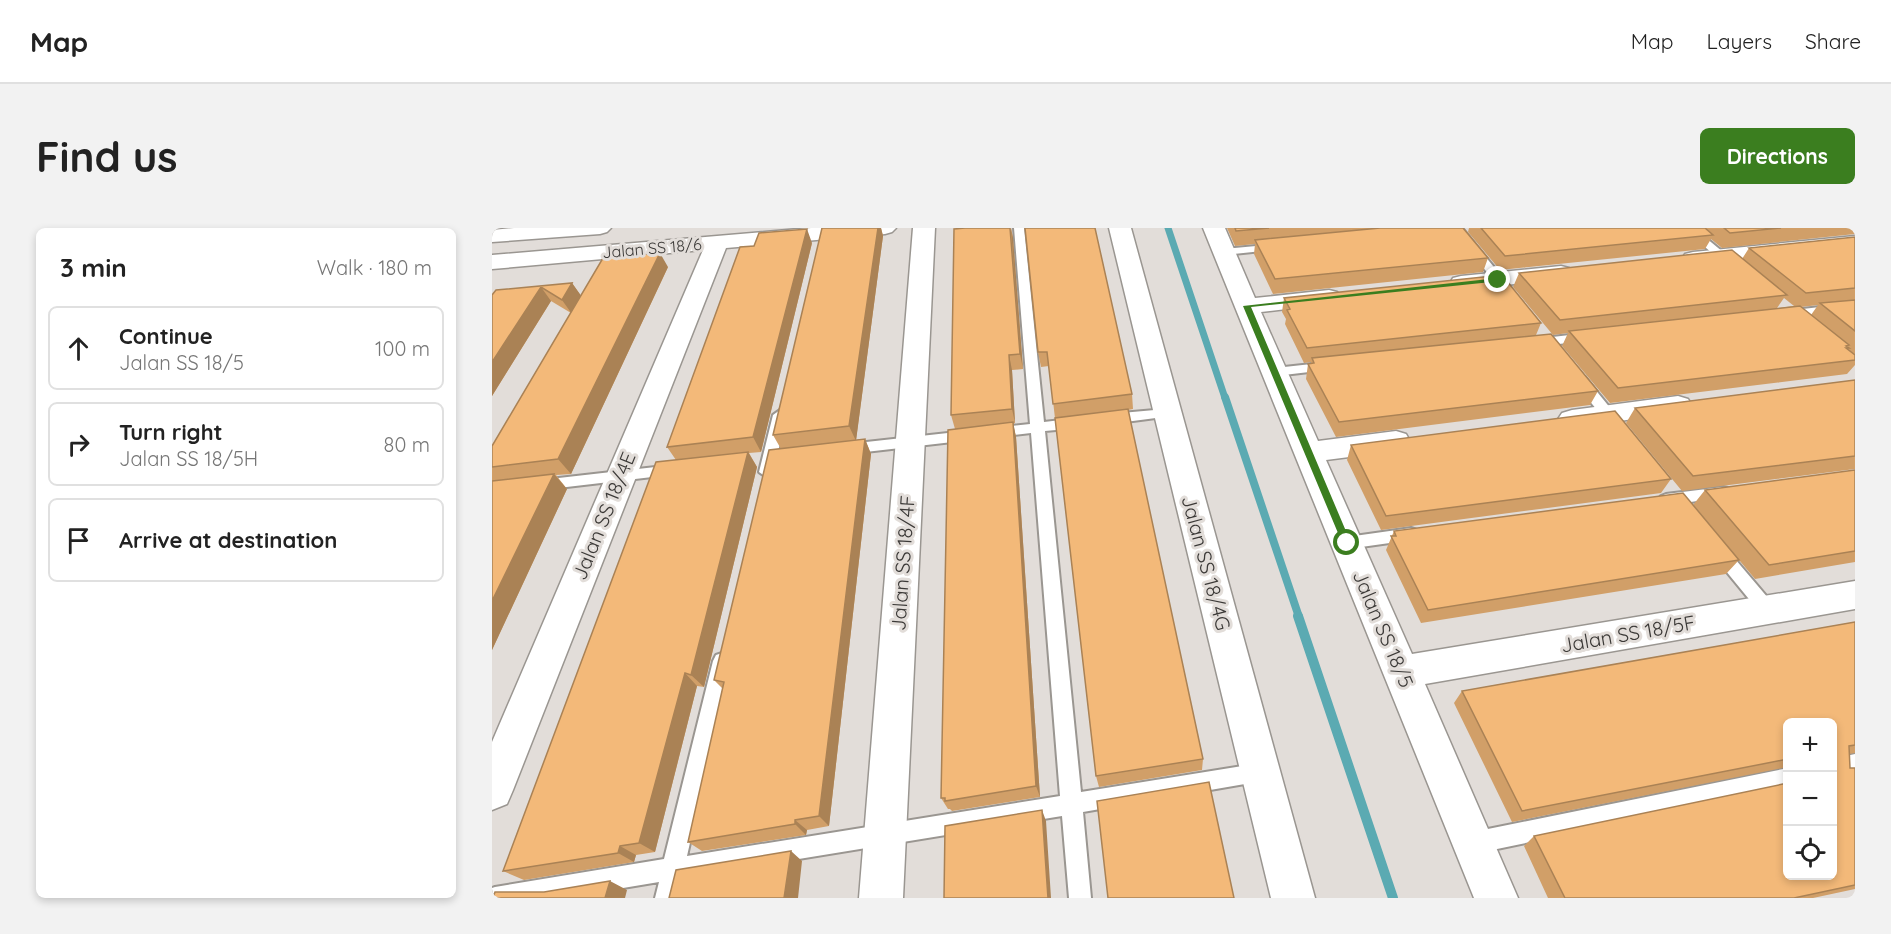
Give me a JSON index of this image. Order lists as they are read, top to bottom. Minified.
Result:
{"streets":{"street":["Jalan SS 18/6","Jalan SS 18/4E","Jalan SS 18/4F","Jalan SS 18/4G","Jalan SS 18/5","Jalan SS 18/5F"]},"crossings":[["Jalan SS 18/6","Jalan SS 18/4E"],["Jalan SS 18/5","Jalan SS 18/5F"]],"page":{"header":"Map","nav":["Map","Layers","Share"],"buttons":"Directions","title":"Find us","heading":["3 min","Walk · 180 m"],"list":[["Continue","Jalan SS 18/5","100 m"],["Turn right","Jalan SS 18/5H","80 m"],"Arrive at destination"],"map_buttons":["+","−"]}}
